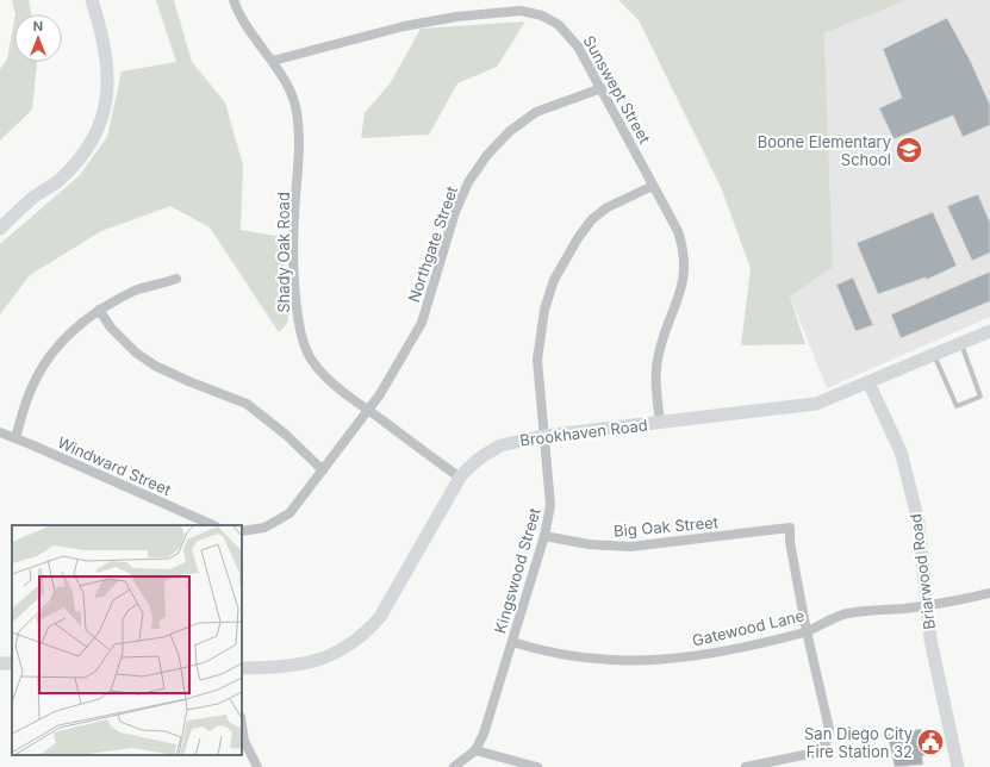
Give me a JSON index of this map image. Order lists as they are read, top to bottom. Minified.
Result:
{"streets":{"street":["Sunswept Street","Northgate Street","Shady Oak Road","Brookhaven Road","Windward Street","Big Oak Street","Kingswood Street","Briarwood Road","Gatewood Lane"]},"crossings":[["Sunswept Street","Northgate Street"],["Sunswept Street","Shady Oak Road"],["Sunswept Street","Brookhaven Road"],["Sunswept Street","Kingswood Street"],["Northgate Street","Shady Oak Road"],["Shady Oak Road","Brookhaven Road"],["Brookhaven Road","Kingswood Street"],["Brookhaven Road","Briarwood Road"],["Big Oak Street","Kingswood Street"],["Big Oak Street","Gatewood Lane"],["Kingswood Street","Gatewood Lane"],["Briarwood Road","Gatewood Lane"]],"places":{"school or university":["Boone Elementary School"],"public building":["San Diego City Fire Station 32"]},"north":"top"}
